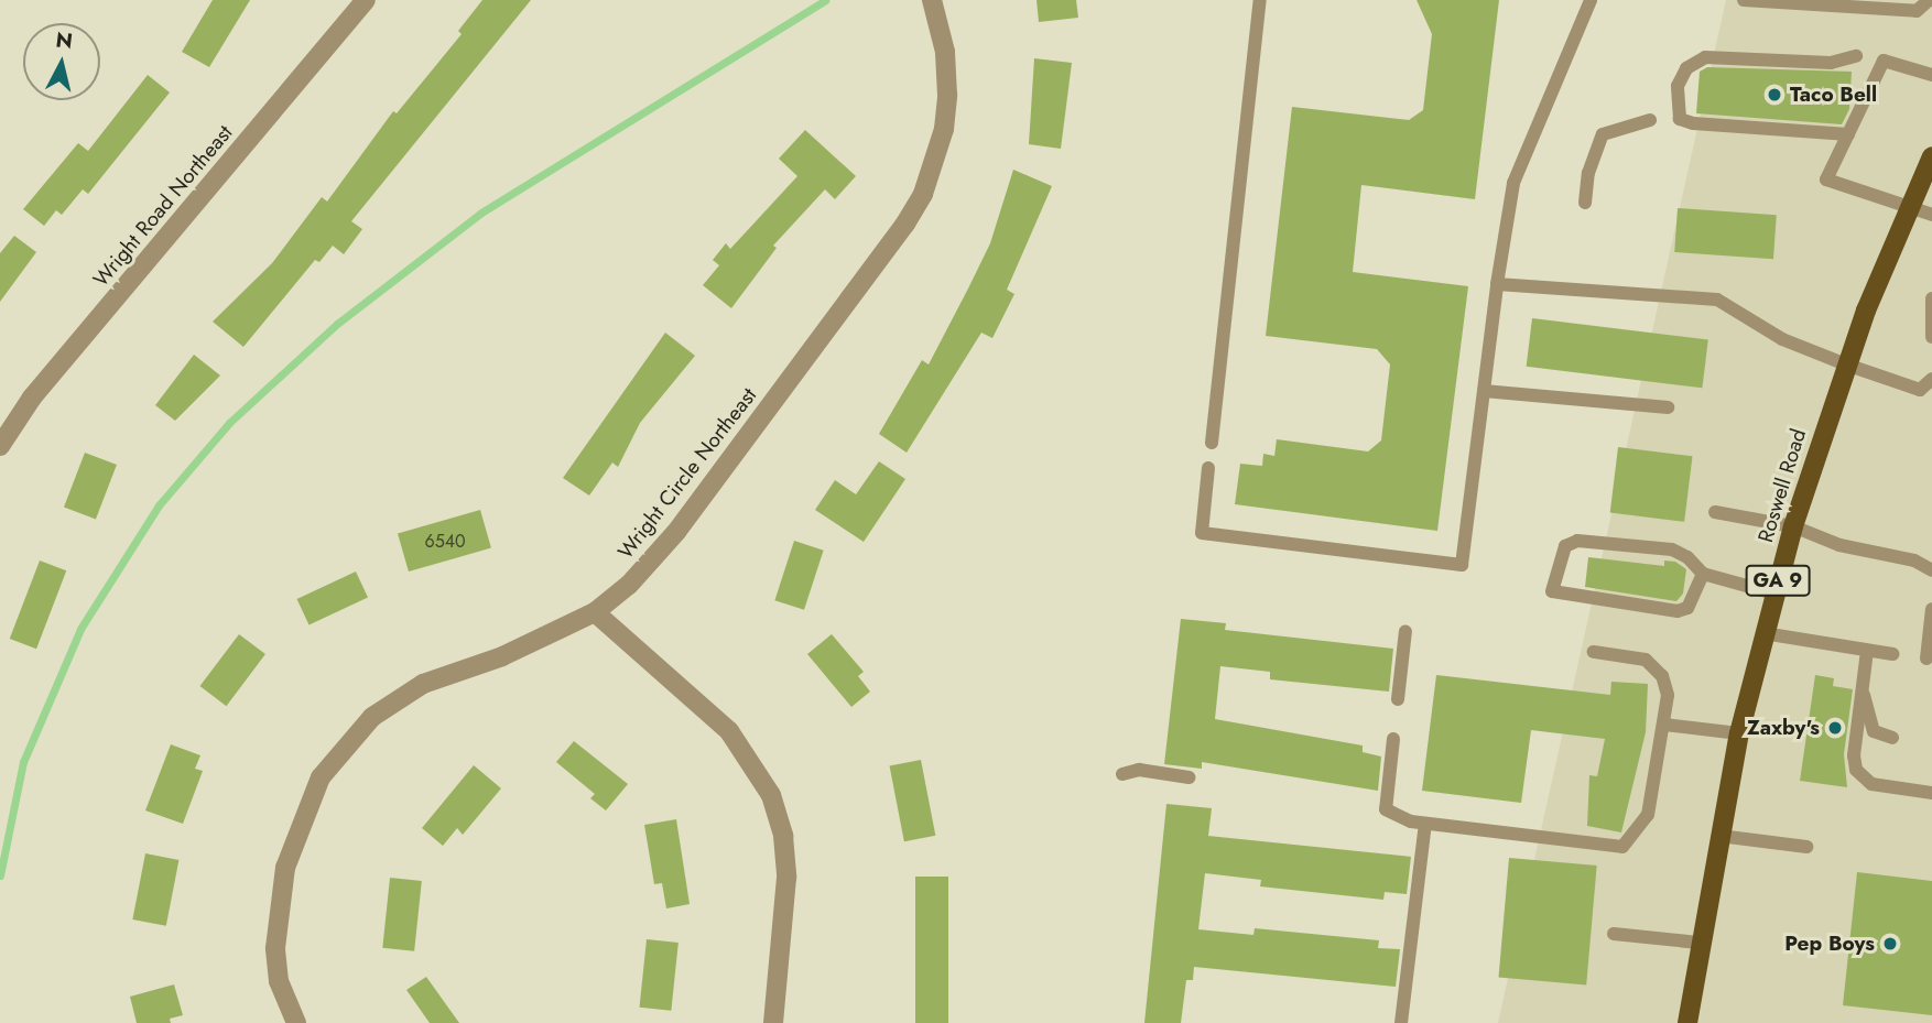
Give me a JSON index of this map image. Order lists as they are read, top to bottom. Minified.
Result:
{"streets":{"main road":["Roswell Road","GA 9"],"street":["Wright Road Northeast","Wright Circle Northeast"]},"places":["Taco Bell","Zaxby's","Pep Boys"],"house_numbers":["6540"],"north":"top"}
